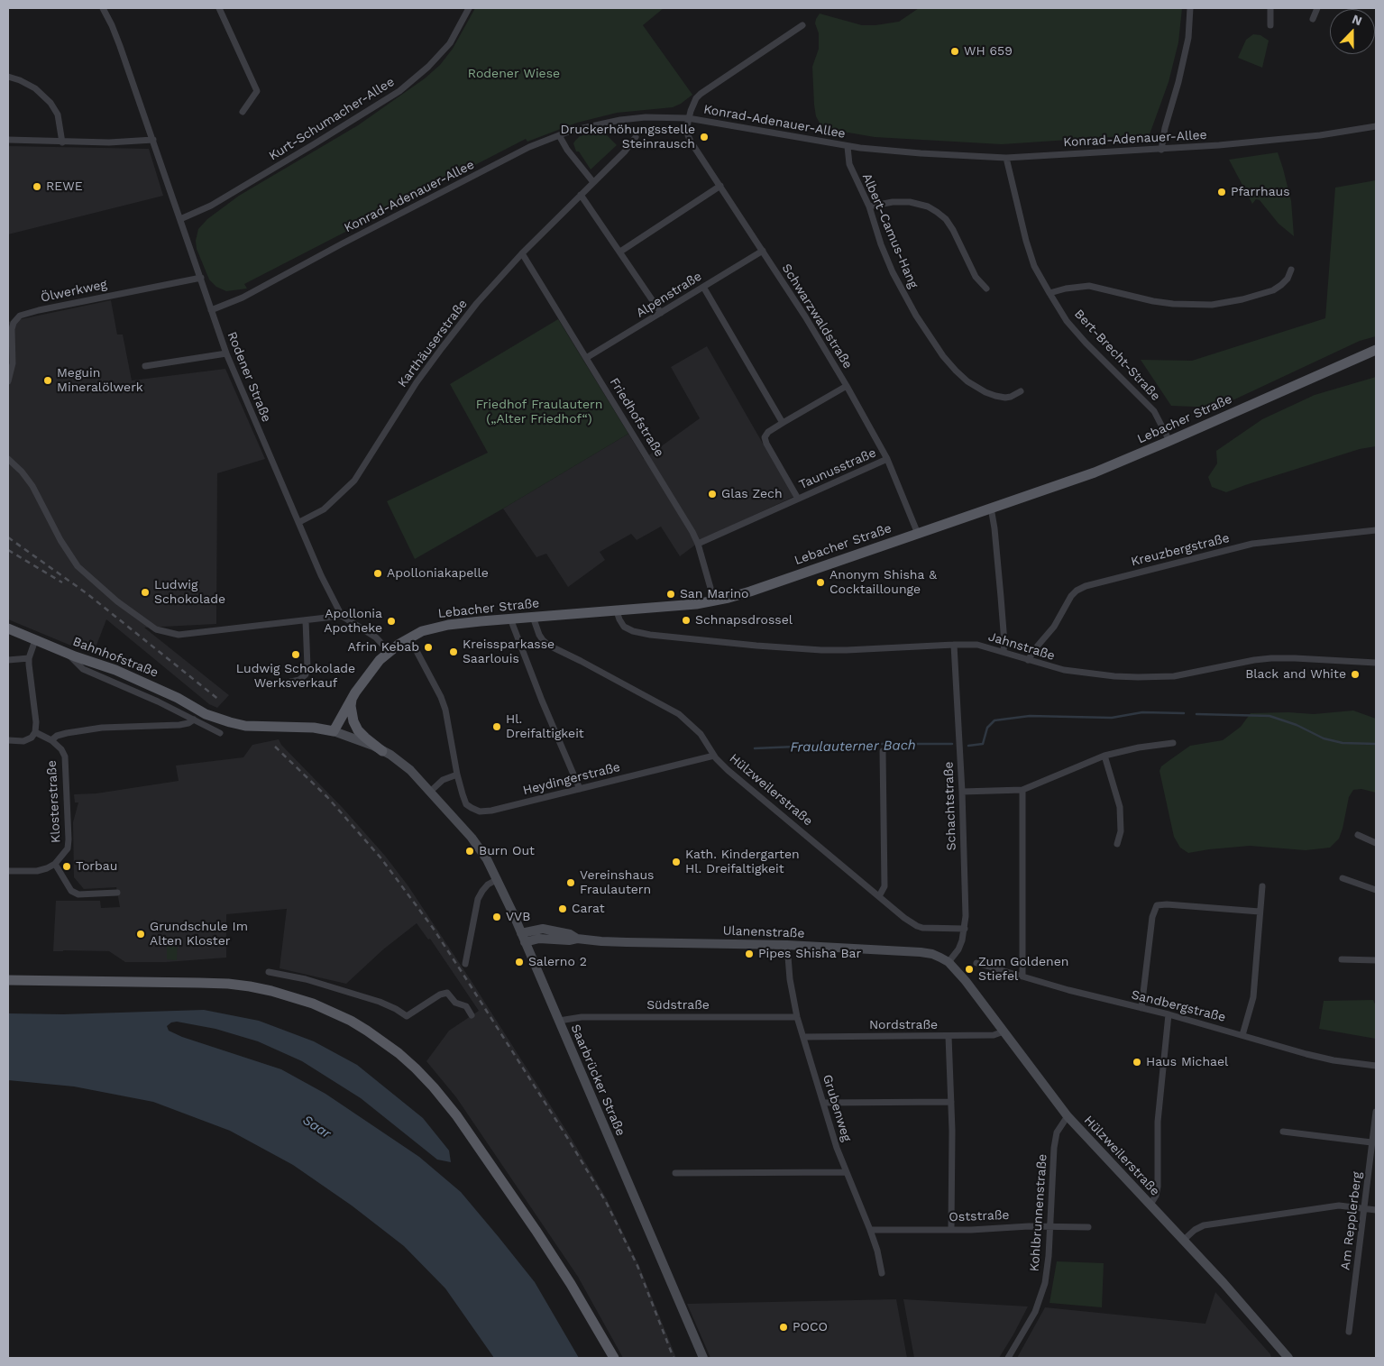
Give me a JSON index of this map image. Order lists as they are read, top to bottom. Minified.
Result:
{"streets":{"main road":["Lebacher Straße","Bahnhofstraße"],"street":["Kurt-Schumacher-Allee","Konrad-Adenauer-Allee","Albert-Camus-Hang","Ölwerkweg","Alpenstraße","Schwarzwaldstraße","Karthäuserstraße","Bert-Brecht-Straße","Rodener Straße","Friedhofstraße","Taunusstraße","Kreuzbergstraße","Jahnstraße","Heydingerstraße","Hülzweilerstraße","Klosterstraße","Schachtstraße","Ulanenstraße","Südstraße","Sandbergstraße","Nordstraße","Saarbrücker Straße","Grubenweg","Kohlbrunnenstraße","Oststraße","Am Repplerberg"]},"crossings":[["Kurt-Schumacher-Allee","Rodener Straße"],["Konrad-Adenauer-Allee","Albert-Camus-Hang"],["Konrad-Adenauer-Allee","Schwarzwaldstraße"],["Konrad-Adenauer-Allee","Bert-Brecht-Straße"],["Konrad-Adenauer-Allee","Rodener Straße"],["Ölwerkweg","Rodener Straße"],["Alpenstraße","Schwarzwaldstraße"],["Alpenstraße","Friedhofstraße"],["Schwarzwaldstraße","Lebacher Straße"],["Schwarzwaldstraße","Taunusstraße"],["Karthäuserstraße","Rodener Straße"],["Karthäuserstraße","Friedhofstraße"],["Bert-Brecht-Straße","Lebacher Straße"],["Friedhofstraße","Lebacher Straße"],["Friedhofstraße","Taunusstraße"],["Lebacher Straße","Jahnstraße"],["Lebacher Straße","Bahnhofstraße"],["Lebacher Straße","Heydingerstraße"],["Lebacher Straße","Hülzweilerstraße"],["Lebacher Straße","Saarbrücker Straße"],["Kreuzbergstraße","Jahnstraße"],["Jahnstraße","Schachtstraße"],["Bahnhofstraße","Saarbrücker Straße"],["Heydingerstraße","Hülzweilerstraße"],["Hülzweilerstraße","Schachtstraße"],["Hülzweilerstraße","Ulanenstraße"],["Hülzweilerstraße","Nordstraße"],["Hülzweilerstraße","Kohlbrunnenstraße"],["Schachtstraße","Ulanenstraße"],["Ulanenstraße","Saarbrücker Straße"],["Ulanenstraße","Grubenweg"],["Südstraße","Saarbrücker Straße"],["Südstraße","Grubenweg"],["Nordstraße","Grubenweg"],["Grubenweg","Oststraße"],["Kohlbrunnenstraße","Oststraße"]],"water":["Fraulauterner Bach","Saar"],"parks":["Rodener Wiese","Friedhof Fraulautern („Alter Friedhof“)"],"places":["WH 659","Druckerhöhungsstelle Steinrausch","REWE","Pfarrhaus","Meguin Mineralölwerk","Glas Zech","Apolloniakapelle","Anonym Shisha & Cocktaillounge","Ludwig Schokolade","San Marino","Schnapsdrossel","Apollonia Apotheke","Afrin Kebab","Kreissparkasse Saarlouis","Ludwig Schokolade Werksverkauf","Black and White","Hl. Dreifaltigkeit","Burn Out","Kath. Kindergarten Hl. Dreifaltigkeit","Torbau","Vereinshaus Fraulautern","Carat","VVB","Grundschule Im Alten Kloster","Pipes Shisha Bar","Salerno 2","Zum Goldenen Stiefel","Haus Michael","POCO"],"north":"top"}
